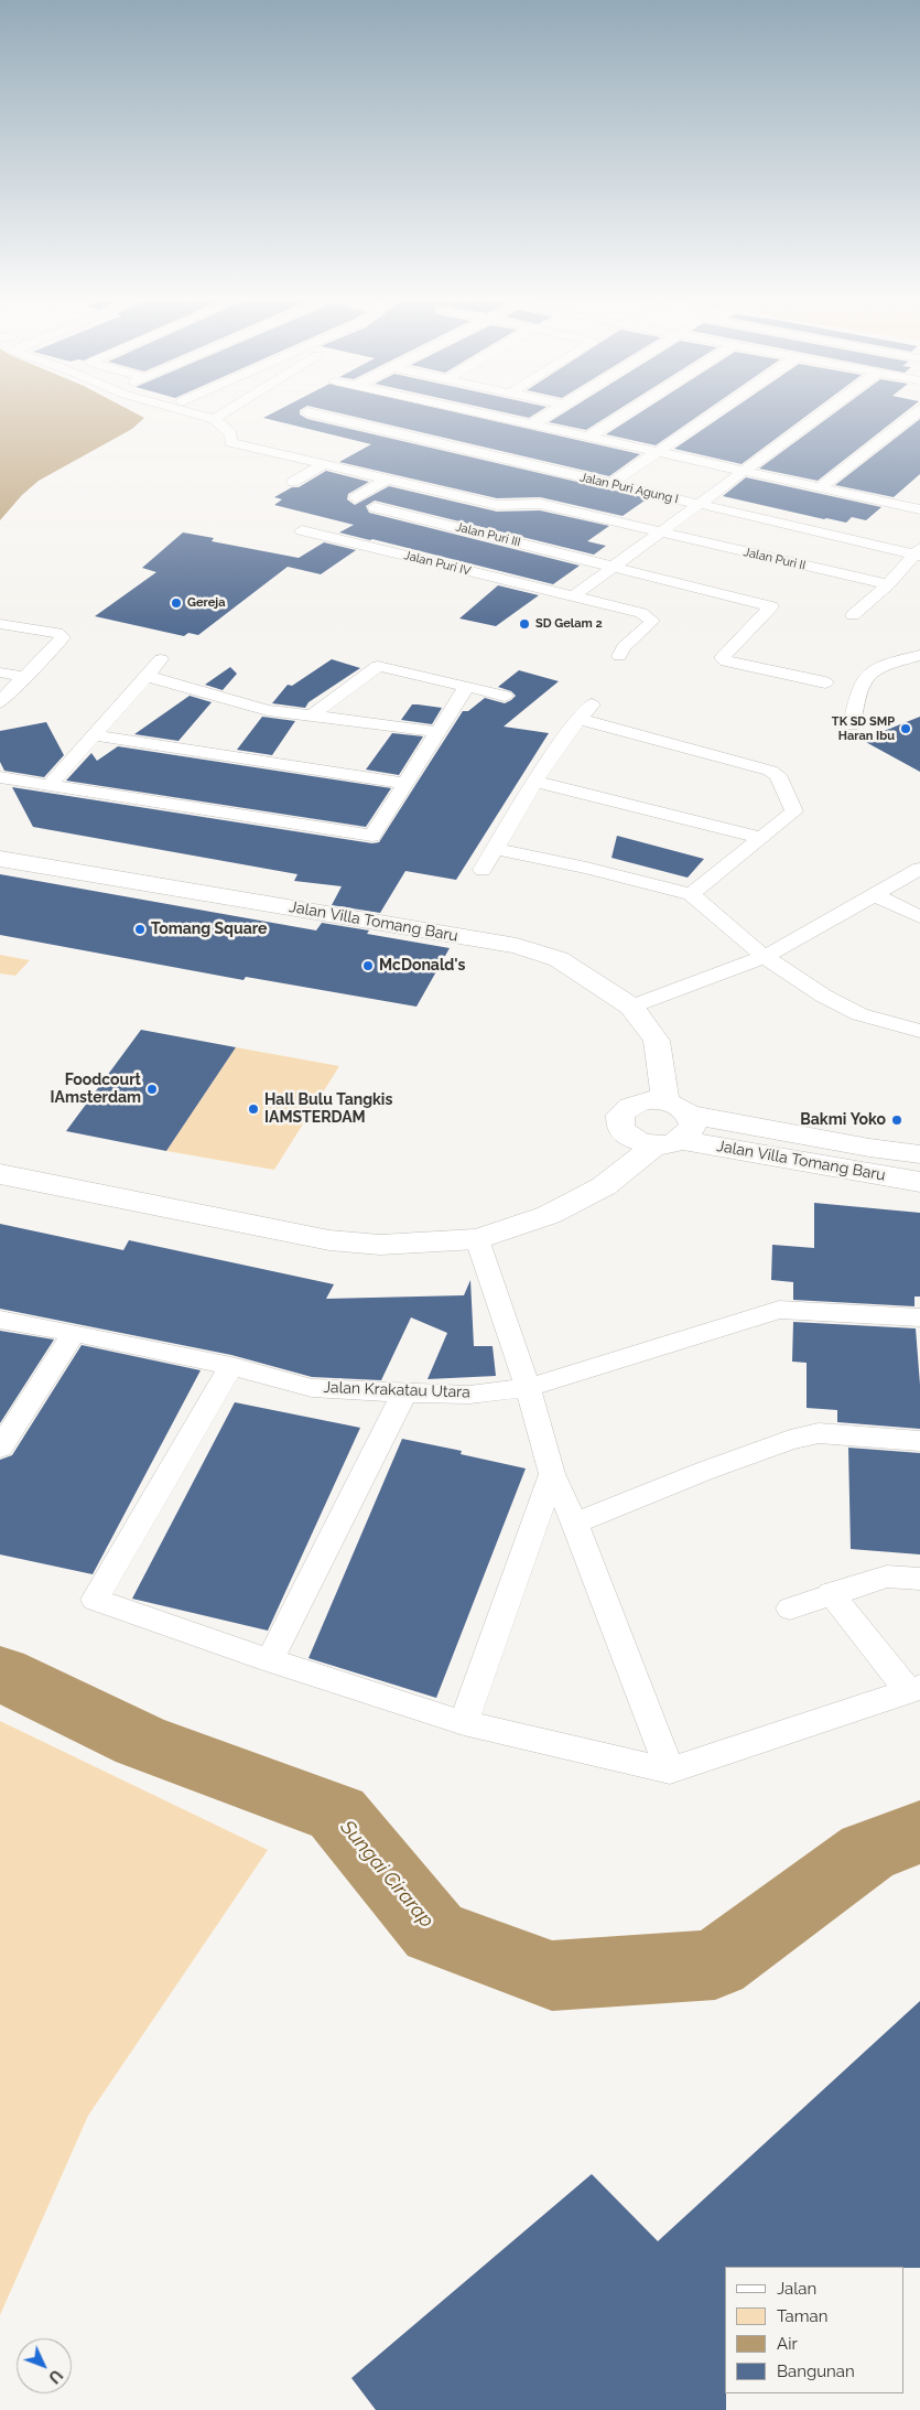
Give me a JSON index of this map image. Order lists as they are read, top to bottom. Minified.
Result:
{"streets":{"street":["Jalan Puri Agung I","Jalan Puri III","Jalan Puri II","Jalan Puri IV","Jalan Villa Tomang Baru","Jalan Krakatau Utara"]},"water":["Sungai Cirarap"],"places":["Gereja","SD Gelam 2","TK SD SMP Haran Ibu","Tomang Square","McDonald's","Foodcourt IAmsterdam","Hall Bulu Tangkis IAMSTERDAM","Bakmi Yoko"],"legend":["Jalan","Taman","Air","Bangunan"],"north":"bottom right"}
